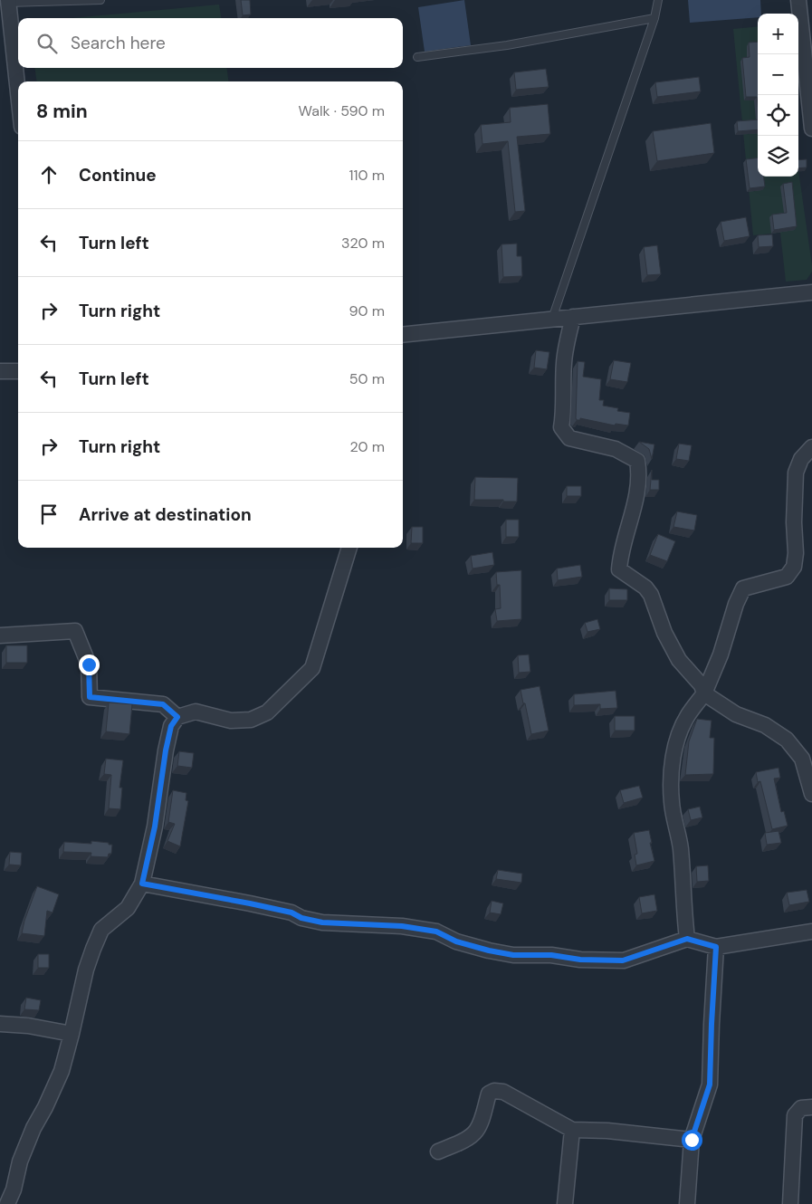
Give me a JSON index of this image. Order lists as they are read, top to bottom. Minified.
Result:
{"page":{"map_buttons":["+","−"],"search":"Search here","heading":["8 min","Walk · 590 m"],"list":[["Continue","110 m"],["Turn left","320 m"],["Turn right","90 m"],["Turn left","50 m"],["Turn right","20 m"],"Arrive at destination"]}}
